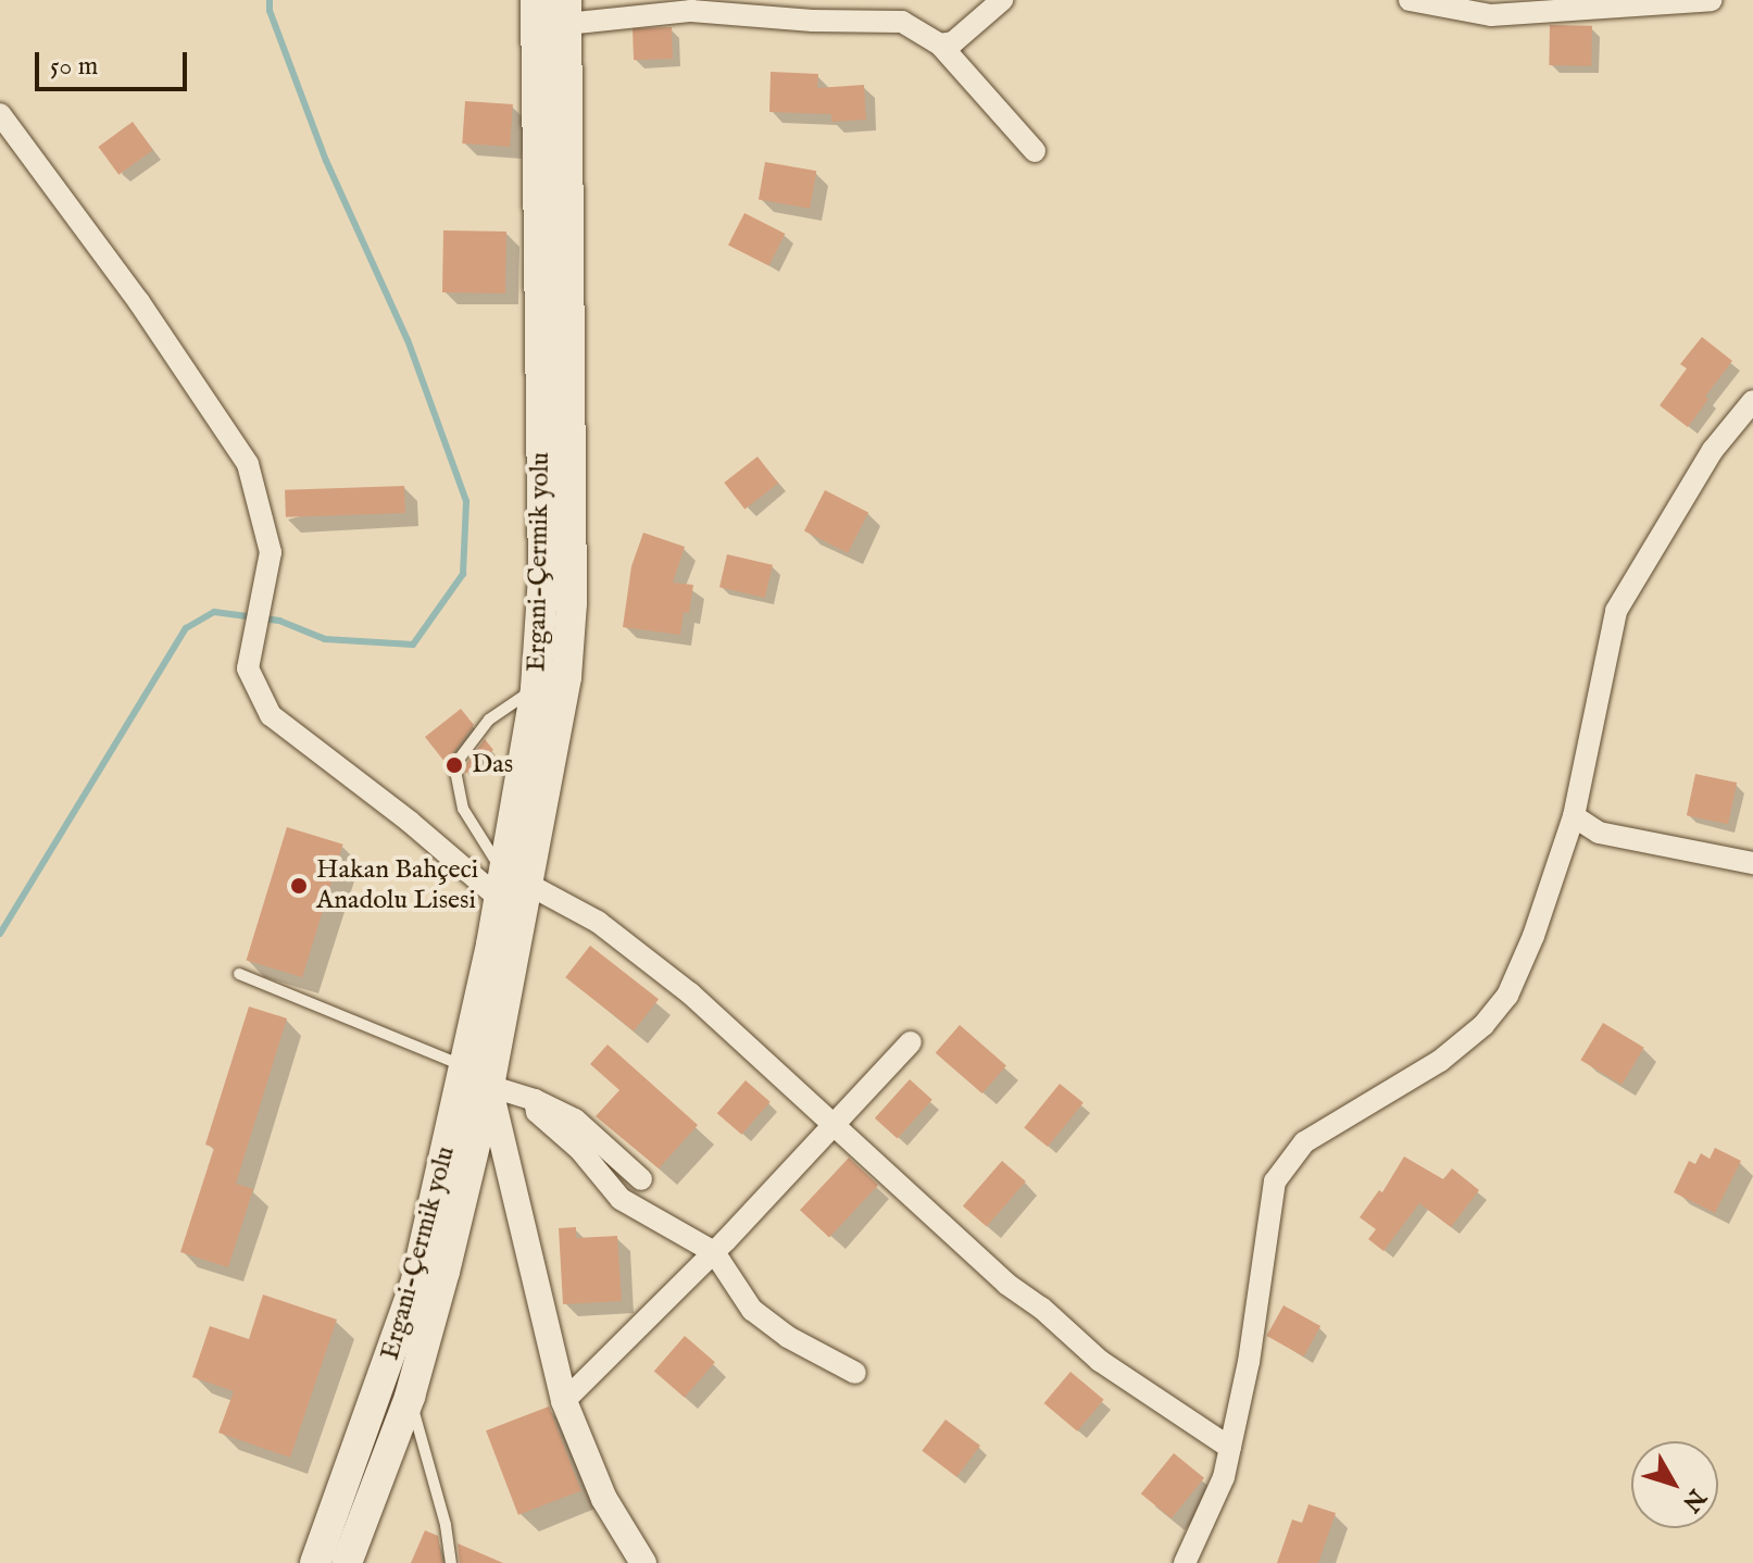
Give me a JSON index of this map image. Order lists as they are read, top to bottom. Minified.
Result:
{"streets":{"main road":["Ergani-Çermik yolu"]},"places":["Das","Hakan Bahçeci Anadolu Lisesi"],"scale_bar":"50 m","north":"bottom right"}
